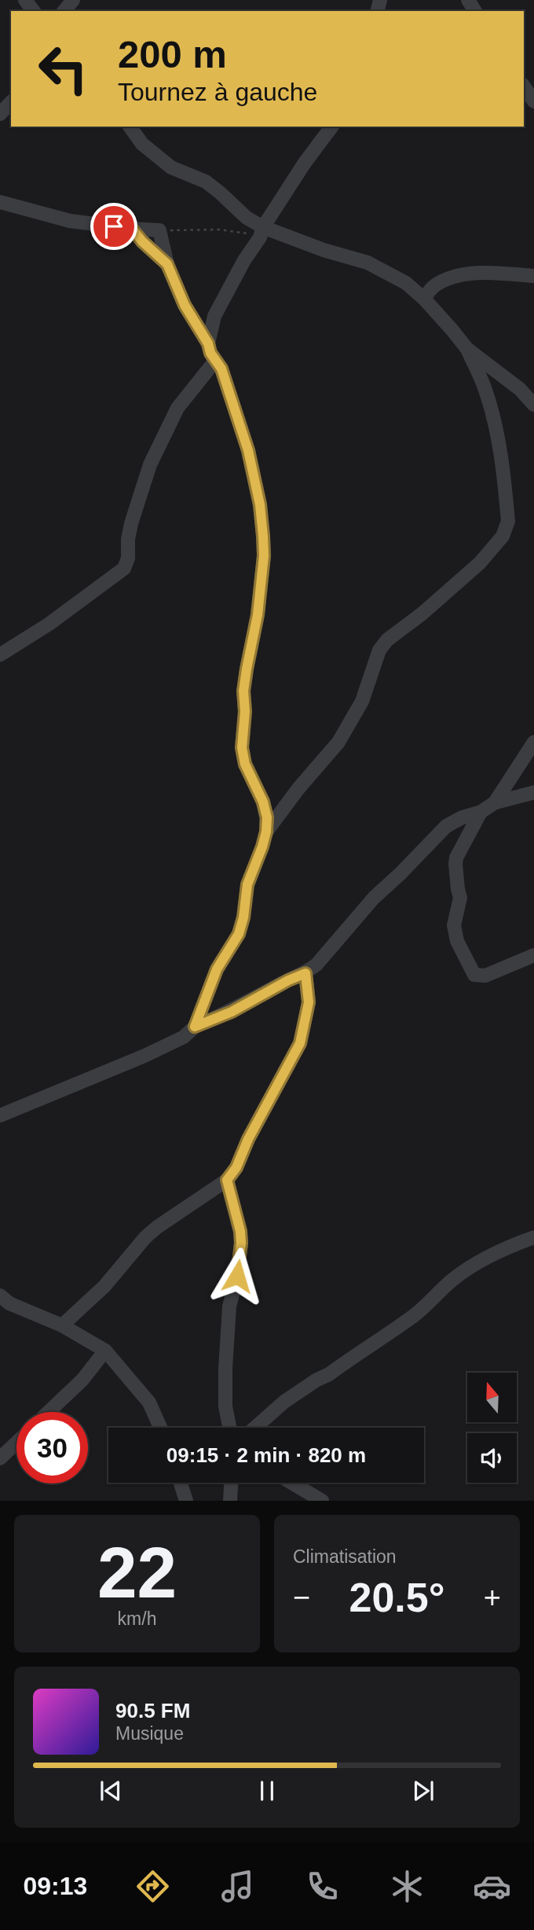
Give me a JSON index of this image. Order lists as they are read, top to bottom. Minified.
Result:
{"north":"top","page":{"turn":["200 m","Tournez à gauche"],"limit":"30","trip":"09:15 · 2 min · 820 m","tile":[["22","km/h"],"Climatisation"],"heat":["−","20.5°","+"],"song":["90.5 FM","Musique"],"tabs":"09:13"}}
